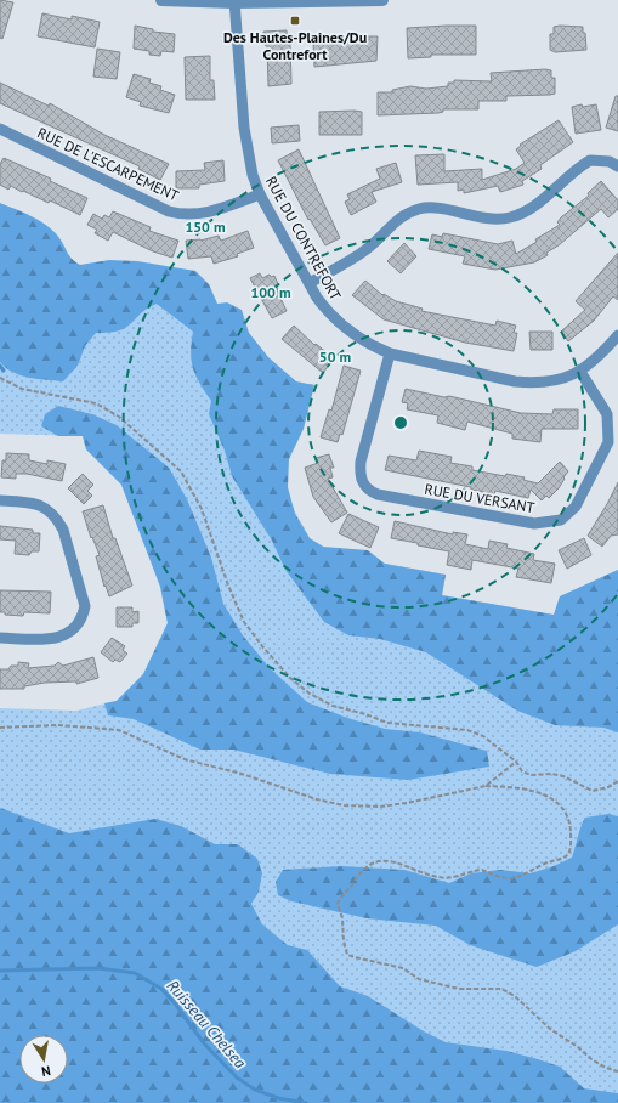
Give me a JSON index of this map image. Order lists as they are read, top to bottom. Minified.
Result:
{"streets":{"street":["RUE DE L'ESCARPEMENT","RUE DU CONTREFORT","RUE DU VERSANT"]},"crossings":[["RUE DE L'ESCARPEMENT","RUE DU CONTREFORT"],["RUE DU CONTREFORT","RUE DU VERSANT"]],"water":["Ruisseau Chelsea"],"places":{"transit":["Des Hautes-Plaines/Du Contrefort"]},"north":"bottom","rings":["150 m","100 m","50 m"]}
